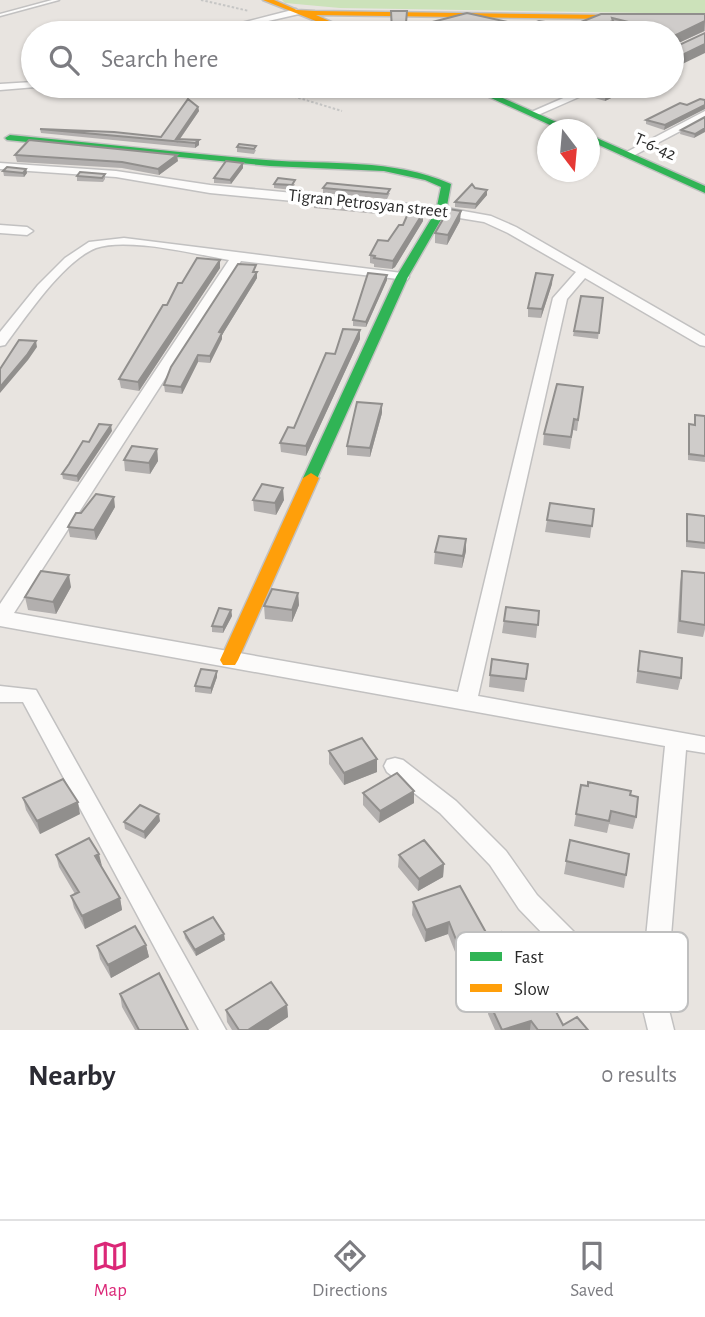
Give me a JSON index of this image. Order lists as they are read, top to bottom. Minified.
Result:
{"streets":{"street":["T-6-42","Tigran Petrosyan street"]},"legend":["Fast","Slow"],"north":"bottom","page":{"search":"Search here","heading":["Nearby","0 results"],"nav":["Map","Directions","Saved"]}}
